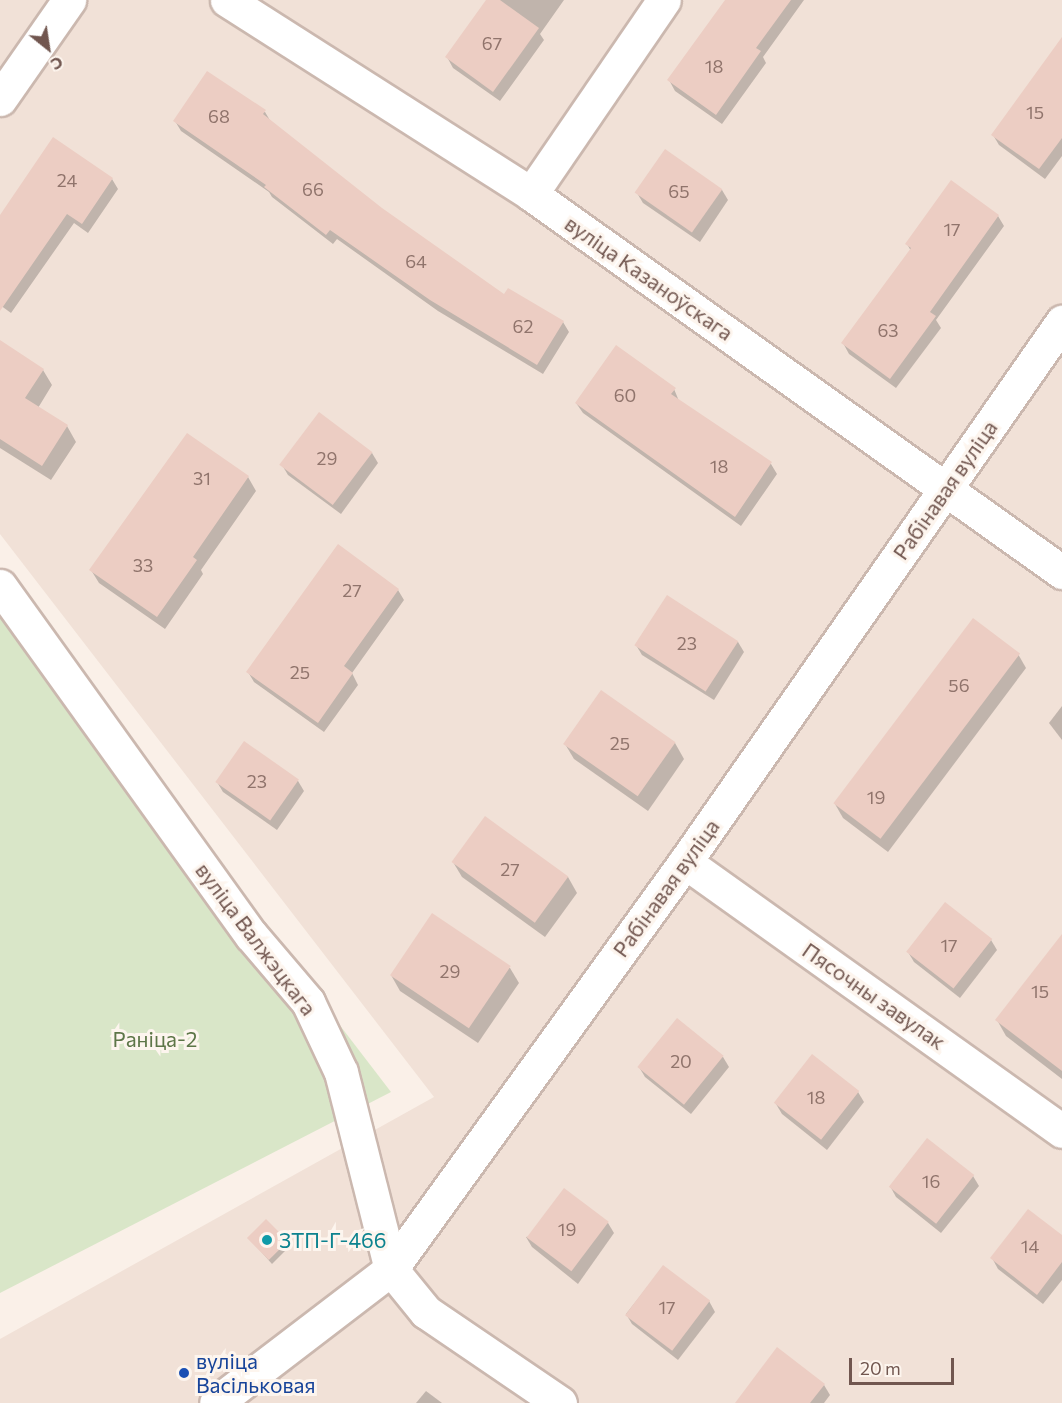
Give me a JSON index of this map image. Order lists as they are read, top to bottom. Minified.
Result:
{"streets":{"street":["вуліца Казаноўскага","Рабінавая вуліца","вуліца Валжэцкага","Пясочны завулак"]},"crossings":[["вуліца Казаноўскага","Рабінавая вуліца"],["Рабінавая вуліца","вуліца Валжэцкага"],["Рабінавая вуліца","Пясочны завулак"]],"parks":["Раніца-2"],"places":["ЗТП-Г-466","вуліца Васільковая"],"house_numbers":["67","18","15","68","24","66","65","17","64","62","63","60","29","18","31","33","27","23","25","56","25","23","19","27","17","29","15","20","18","16","19","14","17"],"scale_bar":"20 m","north":"bottom right"}
